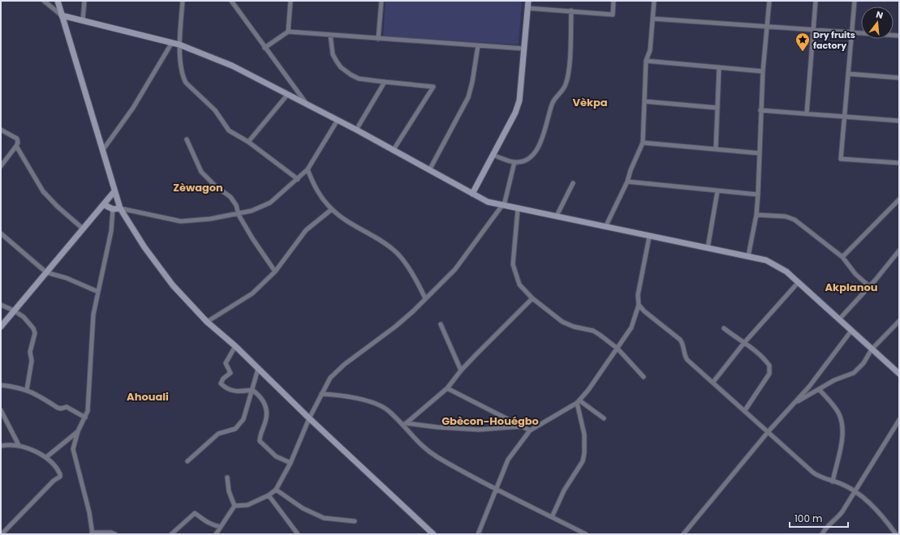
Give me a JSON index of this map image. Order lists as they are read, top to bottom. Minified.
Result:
{"districts":["Vèkpa","Zèwagon","Akplanou","Ahouali","Gbècon-Houégbo"],"places":{"place":["Dry fruits factory"]},"scale_bar":"100 m","north":"top"}
